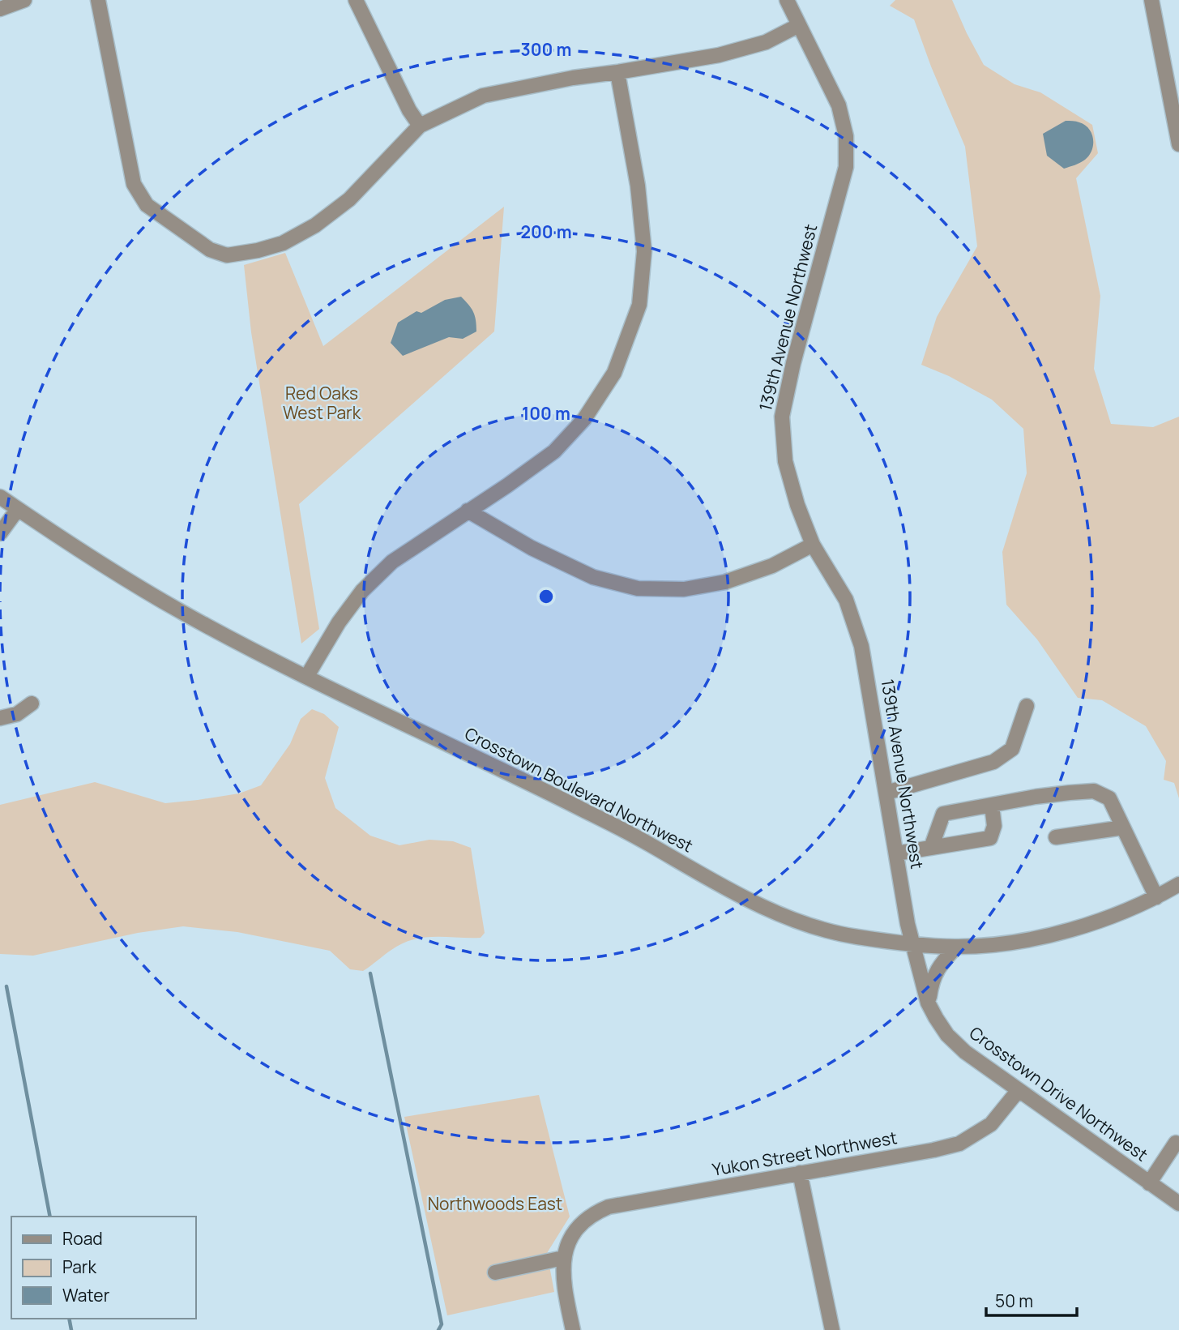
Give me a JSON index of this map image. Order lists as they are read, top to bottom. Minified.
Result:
{"streets":{"street":["139th Avenue Northwest","Crosstown Boulevard Northwest","Crosstown Drive Northwest","Yukon Street Northwest"]},"crossings":[["139th Avenue Northwest","Crosstown Boulevard Northwest"],["139th Avenue Northwest","Crosstown Drive Northwest"],["Crosstown Boulevard Northwest","Crosstown Drive Northwest"],["Crosstown Drive Northwest","Yukon Street Northwest"]],"parks":["Red Oaks West Park","Northwoods East"],"legend":["Road","Park","Water"],"scale_bar":"50 m","rings":["300 m","200 m","100 m"]}
